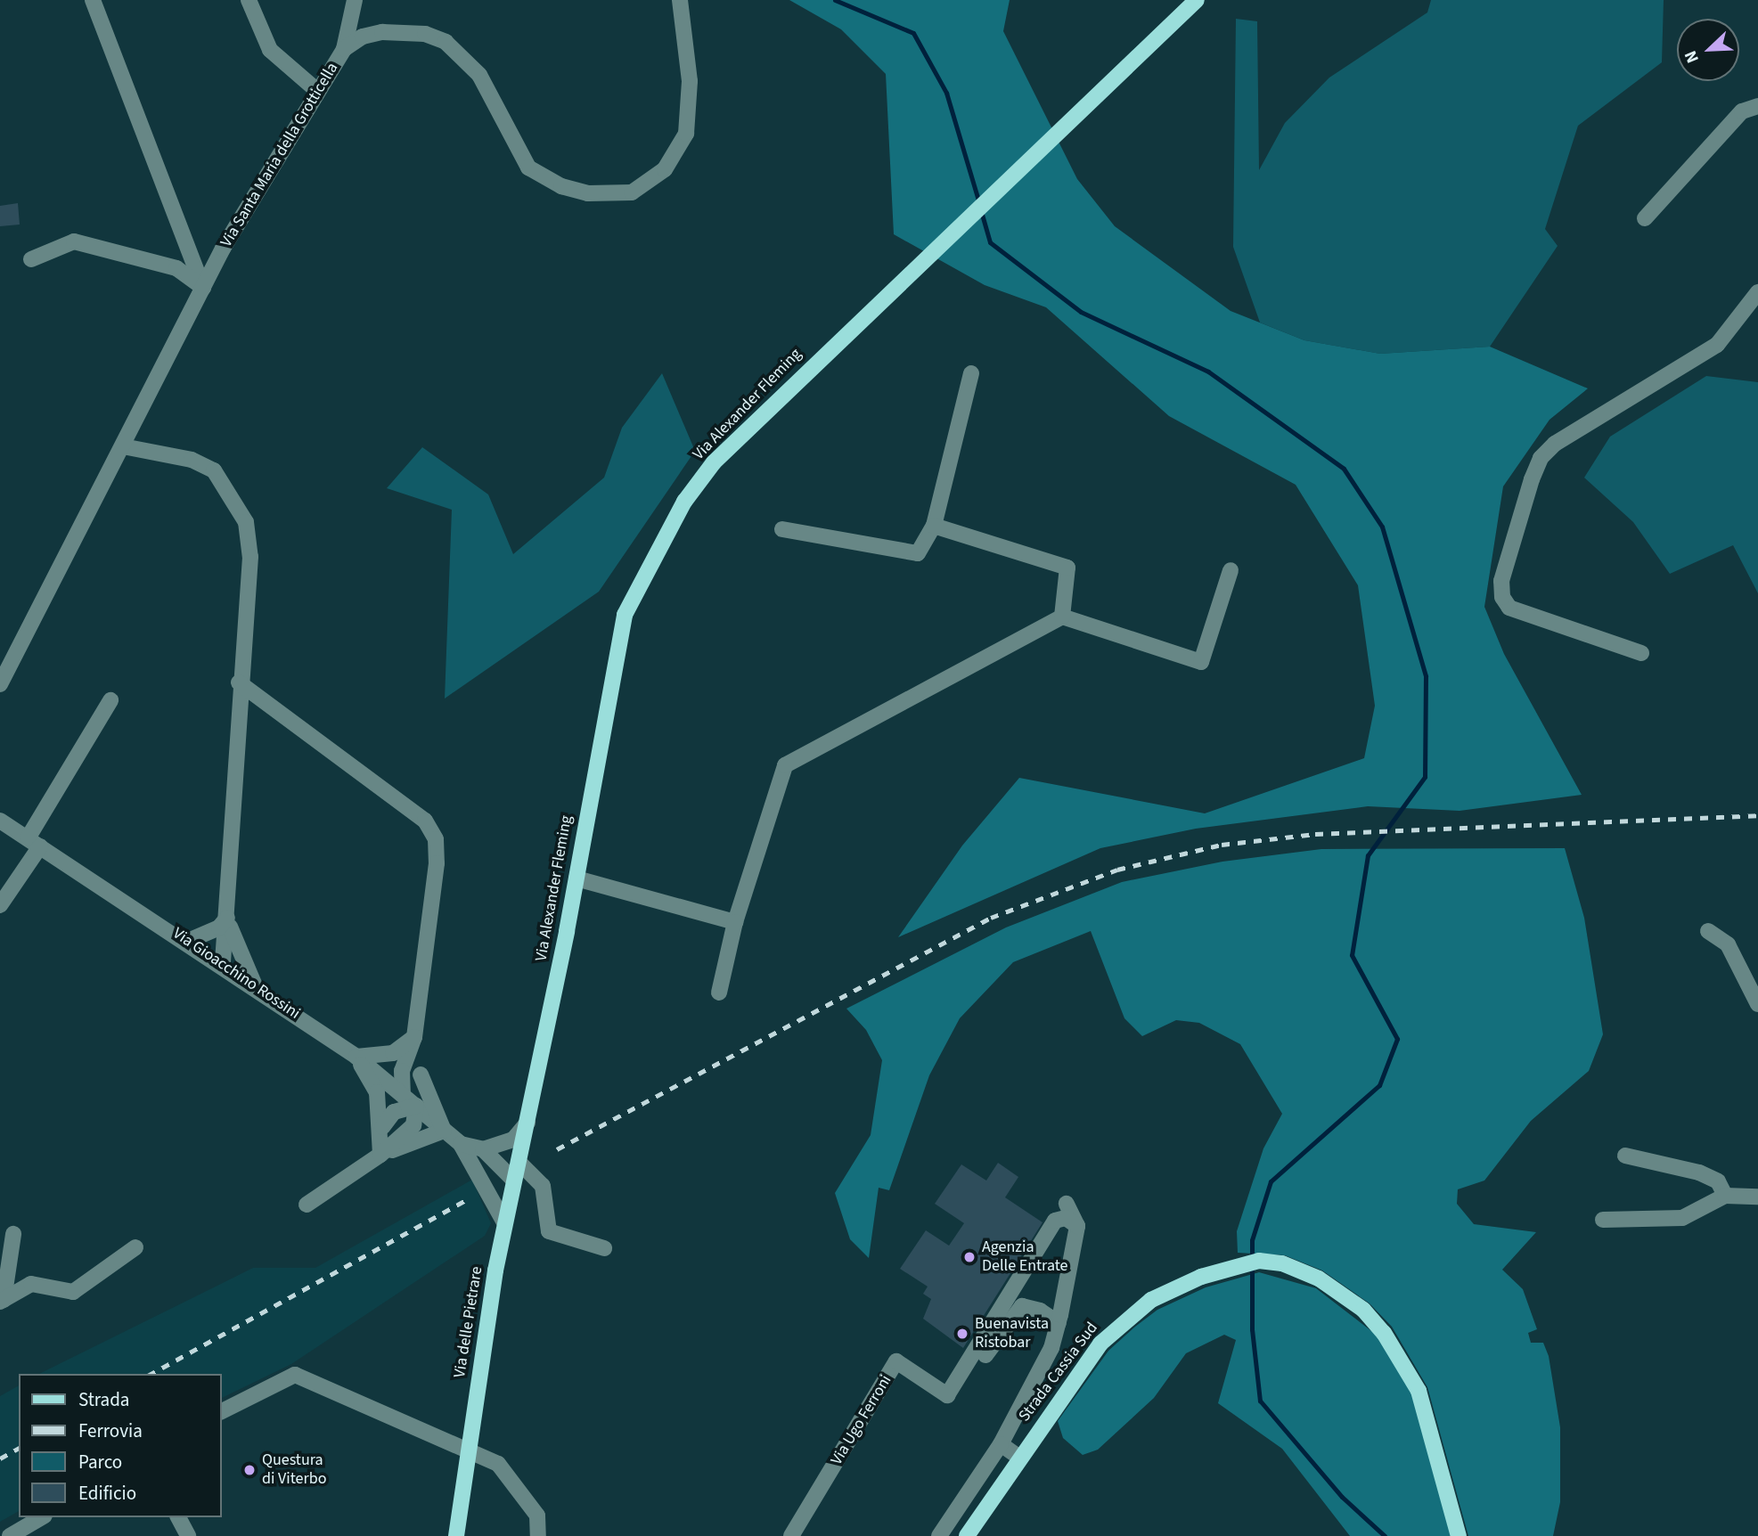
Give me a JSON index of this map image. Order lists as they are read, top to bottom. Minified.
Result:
{"streets":{"main road":["Via Alexander Fleming","Via delle Pietrare","Strada Cassia Sud"],"street":["Via Santa Maria della Grotticella","Via Gioacchino Rossini","Via Ugo Ferroni"]},"crossings":[["Via Alexander Fleming","Via delle Pietrare"]],"places":["Agenzia Delle Entrate","Buenavista Ristobar","Questura di Viterbo"],"legend":["Strada","Ferrovia","Parco","Edificio"],"north":"bottom left"}
